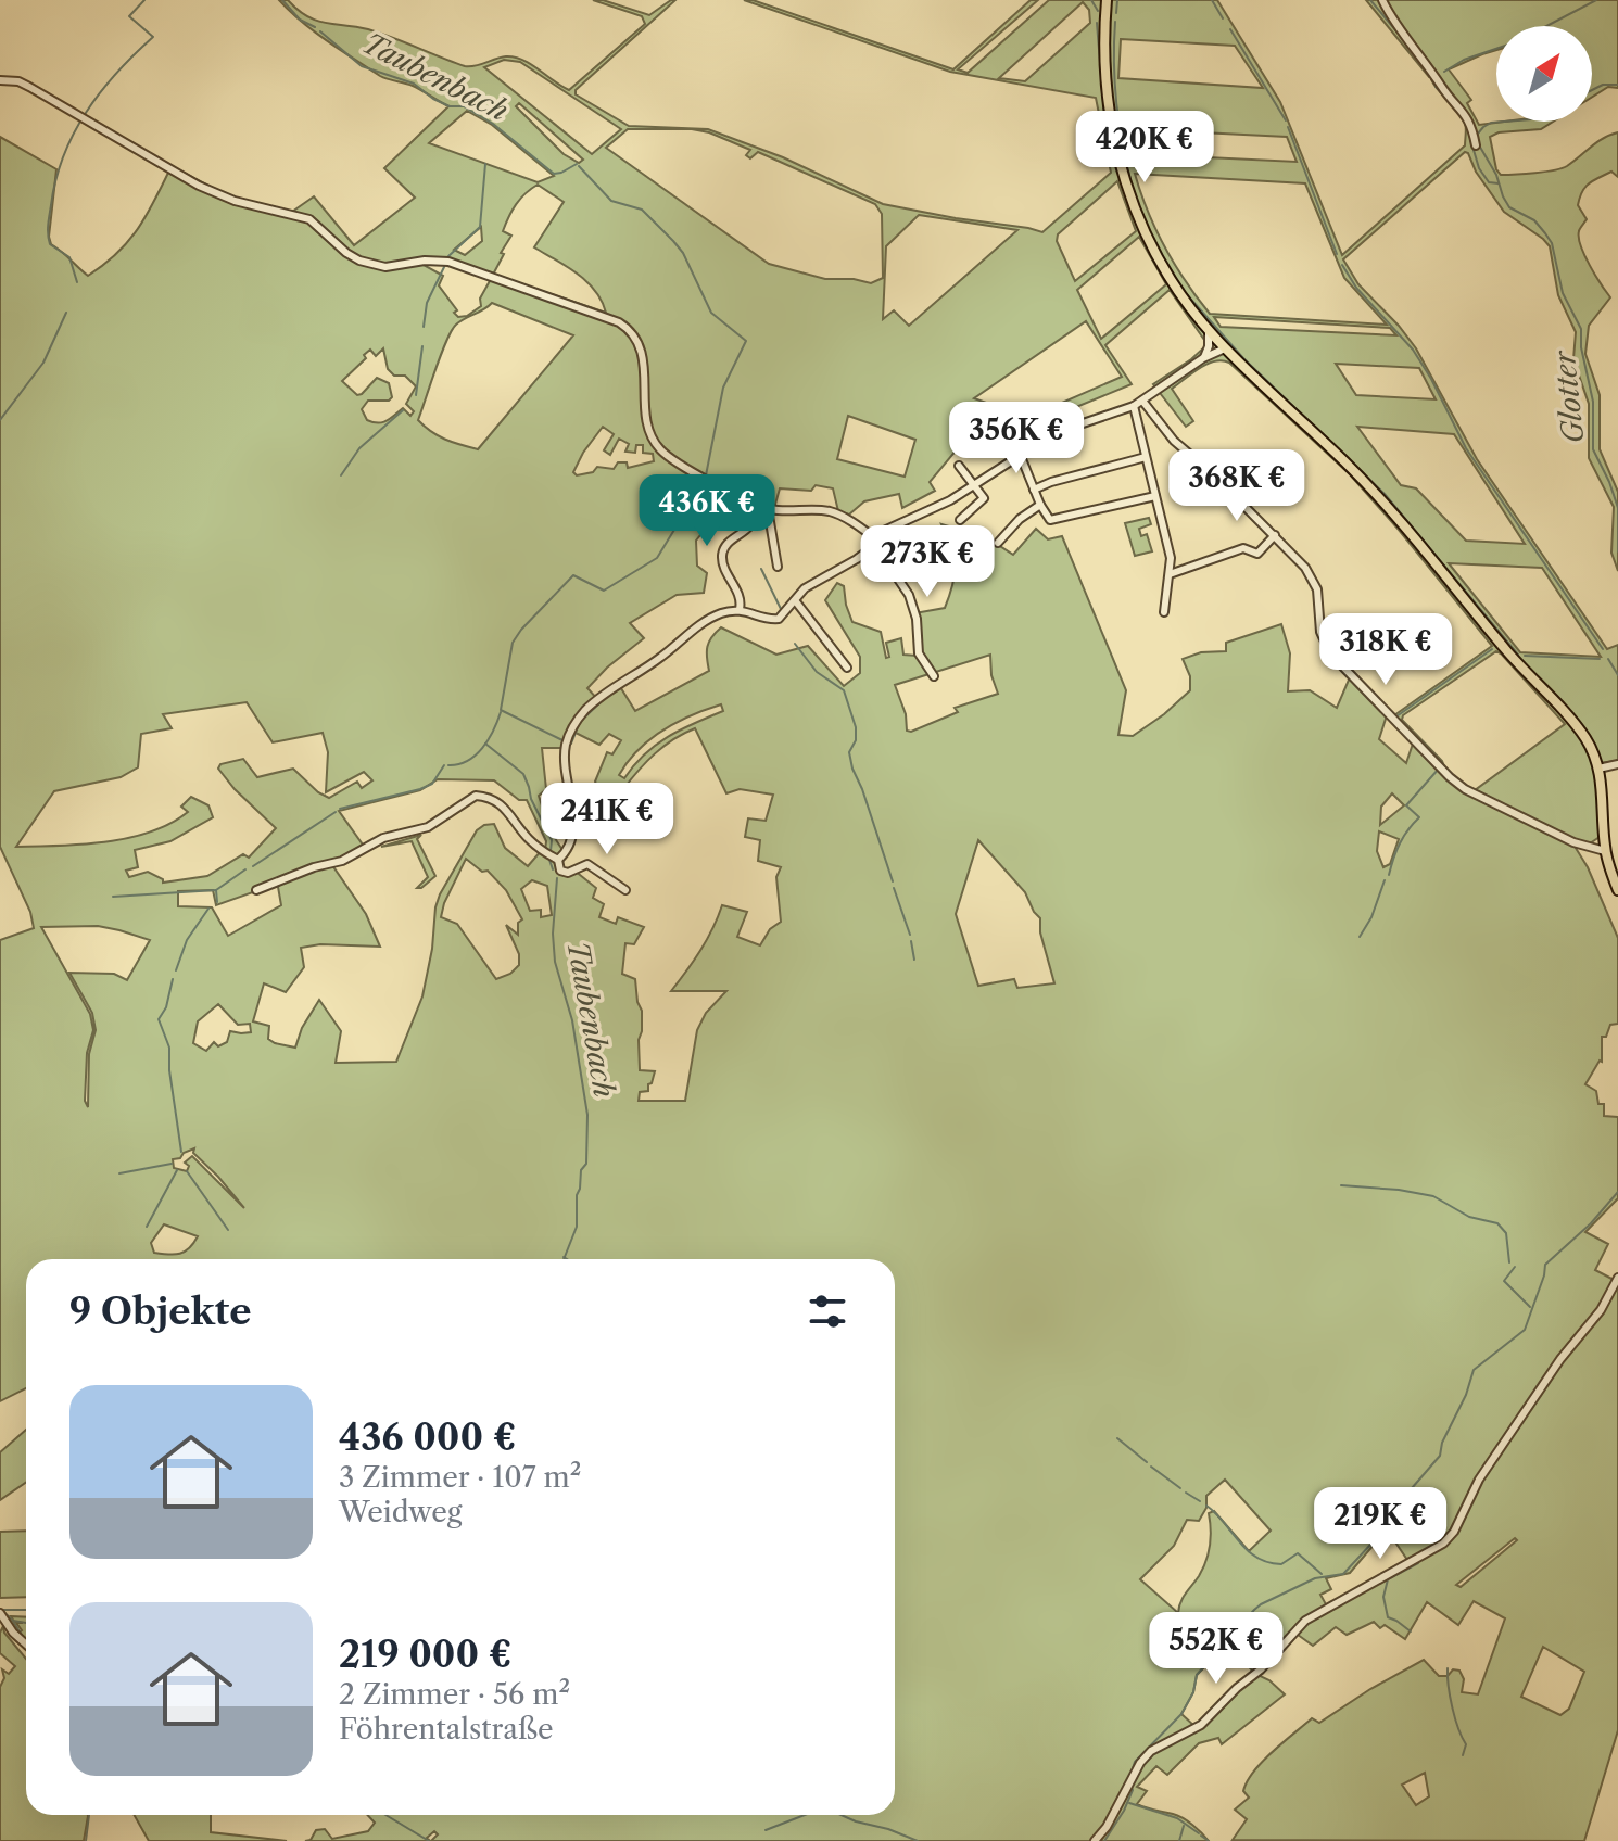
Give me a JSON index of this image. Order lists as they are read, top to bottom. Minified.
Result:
{"water":["Taubenbach","Glotter"],"north":"top right","page":{"price":["420K €","356K €","368K €","436K €","273K €","318K €","241K €","219K €","552K €"],"heading":"9 Objekte","list":[{"name":"436 000 €","note":"3 Zimmer · 107 m² · Weidweg"},{"name":"219 000 €","note":"2 Zimmer · 56 m² · Föhrentalstraße"}]}}
